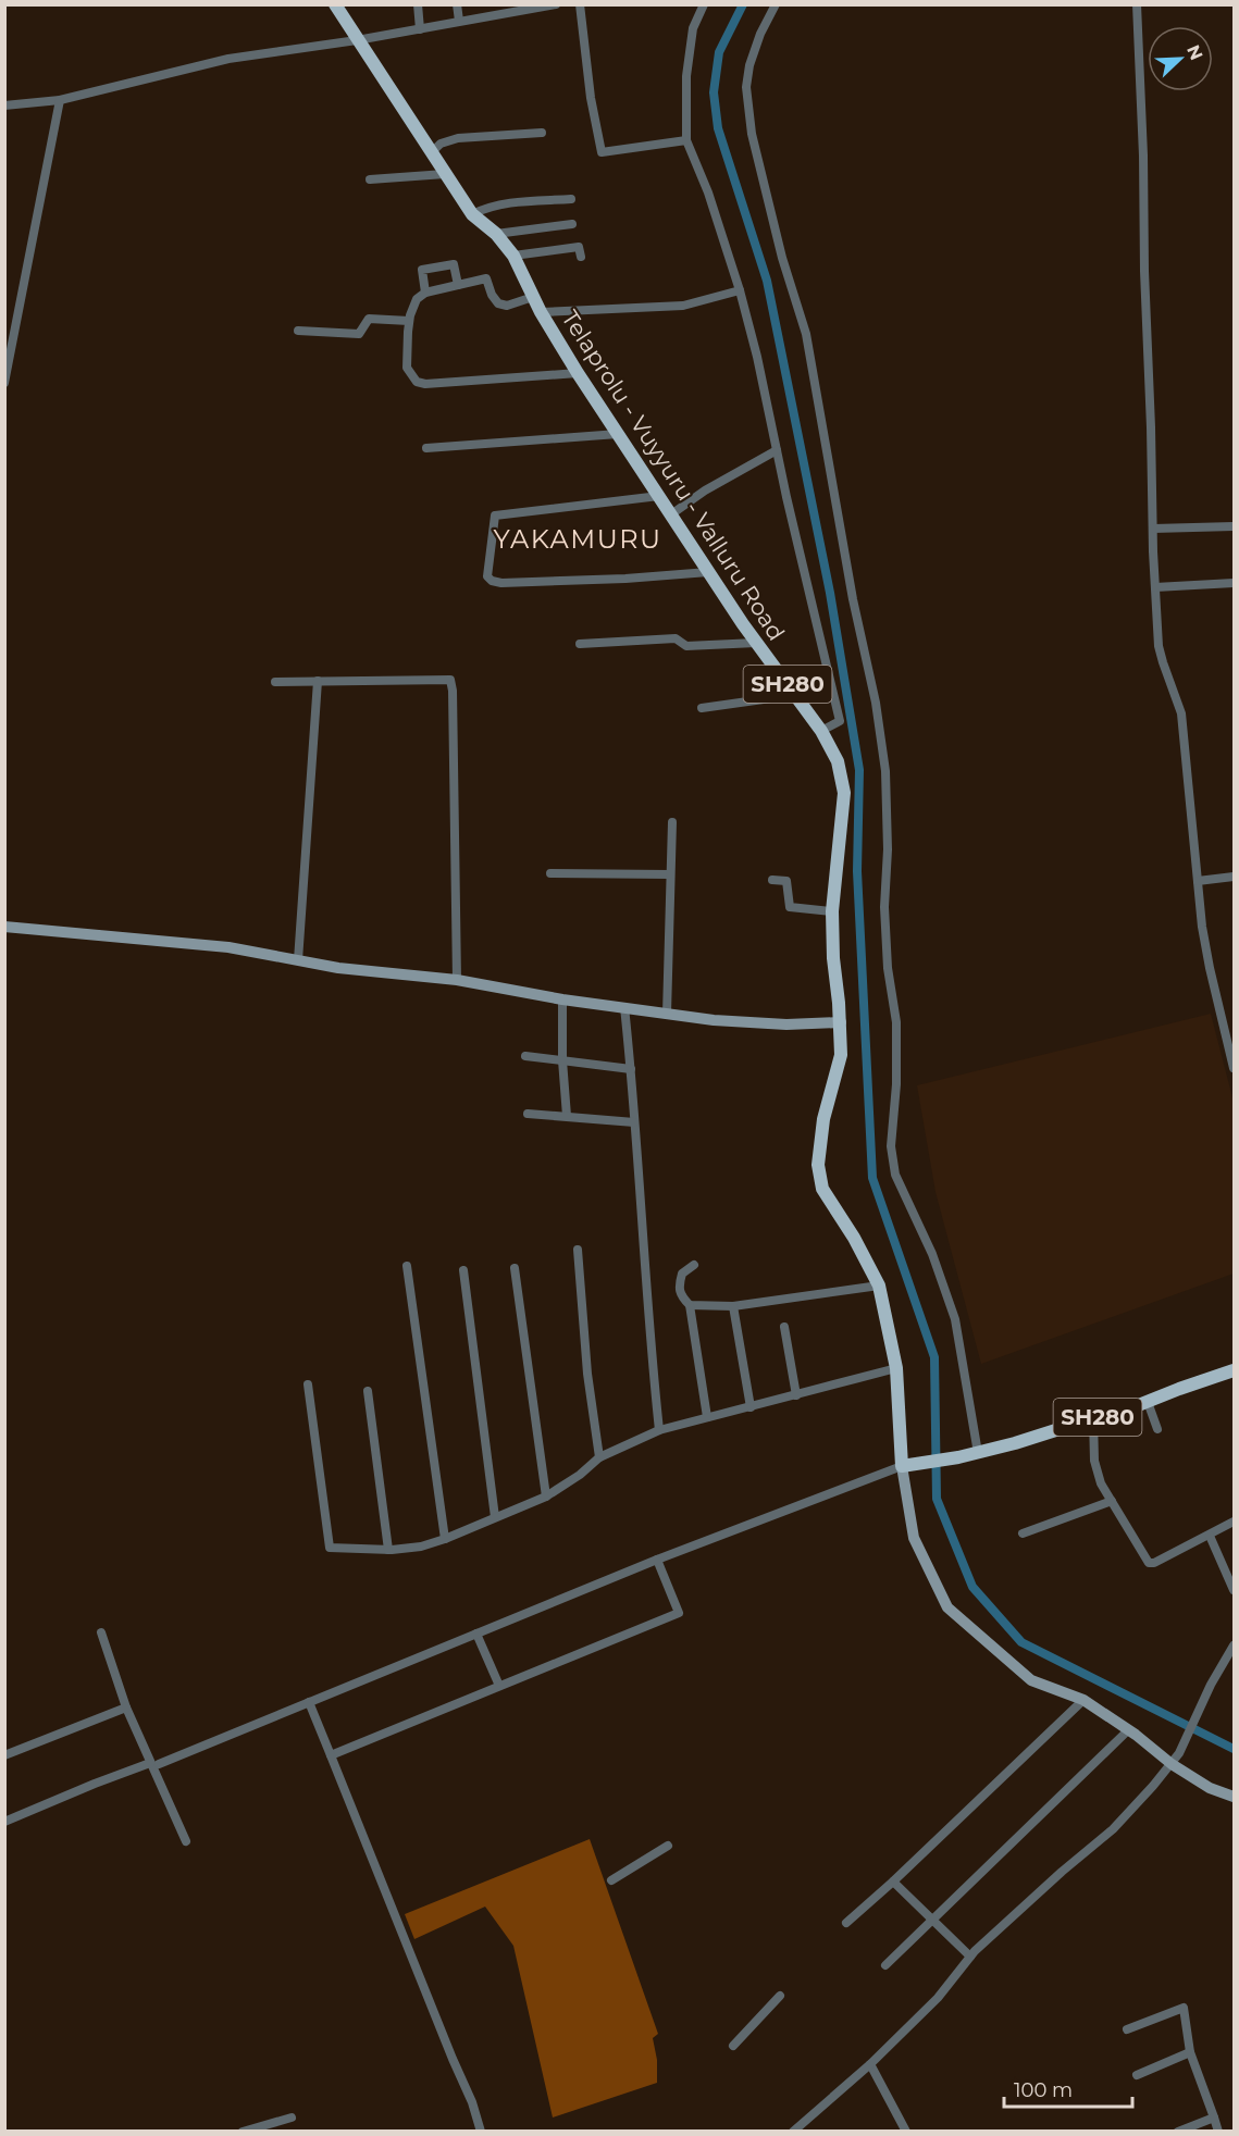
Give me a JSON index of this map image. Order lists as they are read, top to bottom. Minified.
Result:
{"streets":{"main road":["Telaprolu - Vuyyuru - Valluru Road","SH280"]},"crossings":[["Telaprolu - Vuyyuru - Valluru Road","SH280"]],"districts":["YAKAMURU"],"scale_bar":"100 m","north":"top right"}
